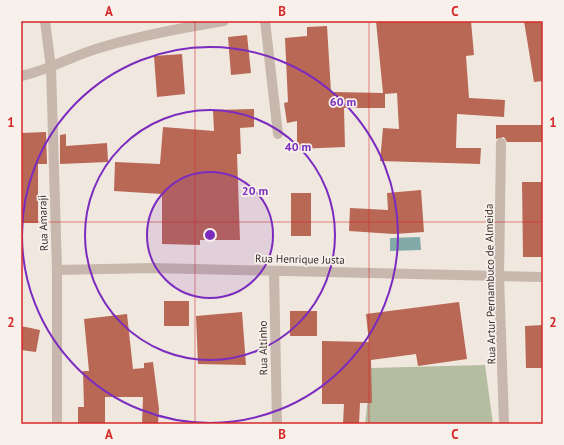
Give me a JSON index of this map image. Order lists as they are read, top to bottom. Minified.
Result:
{"streets":{"street":["Rua Amaraji","Rua Henrique Justa","Rua Artur Pernambuco de Almeida","Rua Altinho"]},"crossings":[["Rua Amaraji","Rua Henrique Justa"],["Rua Henrique Justa","Rua Artur Pernambuco de Almeida"],["Rua Henrique Justa","Rua Altinho"]],"grid":{"columns":["A","B","C"],"rows":["1","2"]},"rings":["60 m","40 m","20 m"]}
